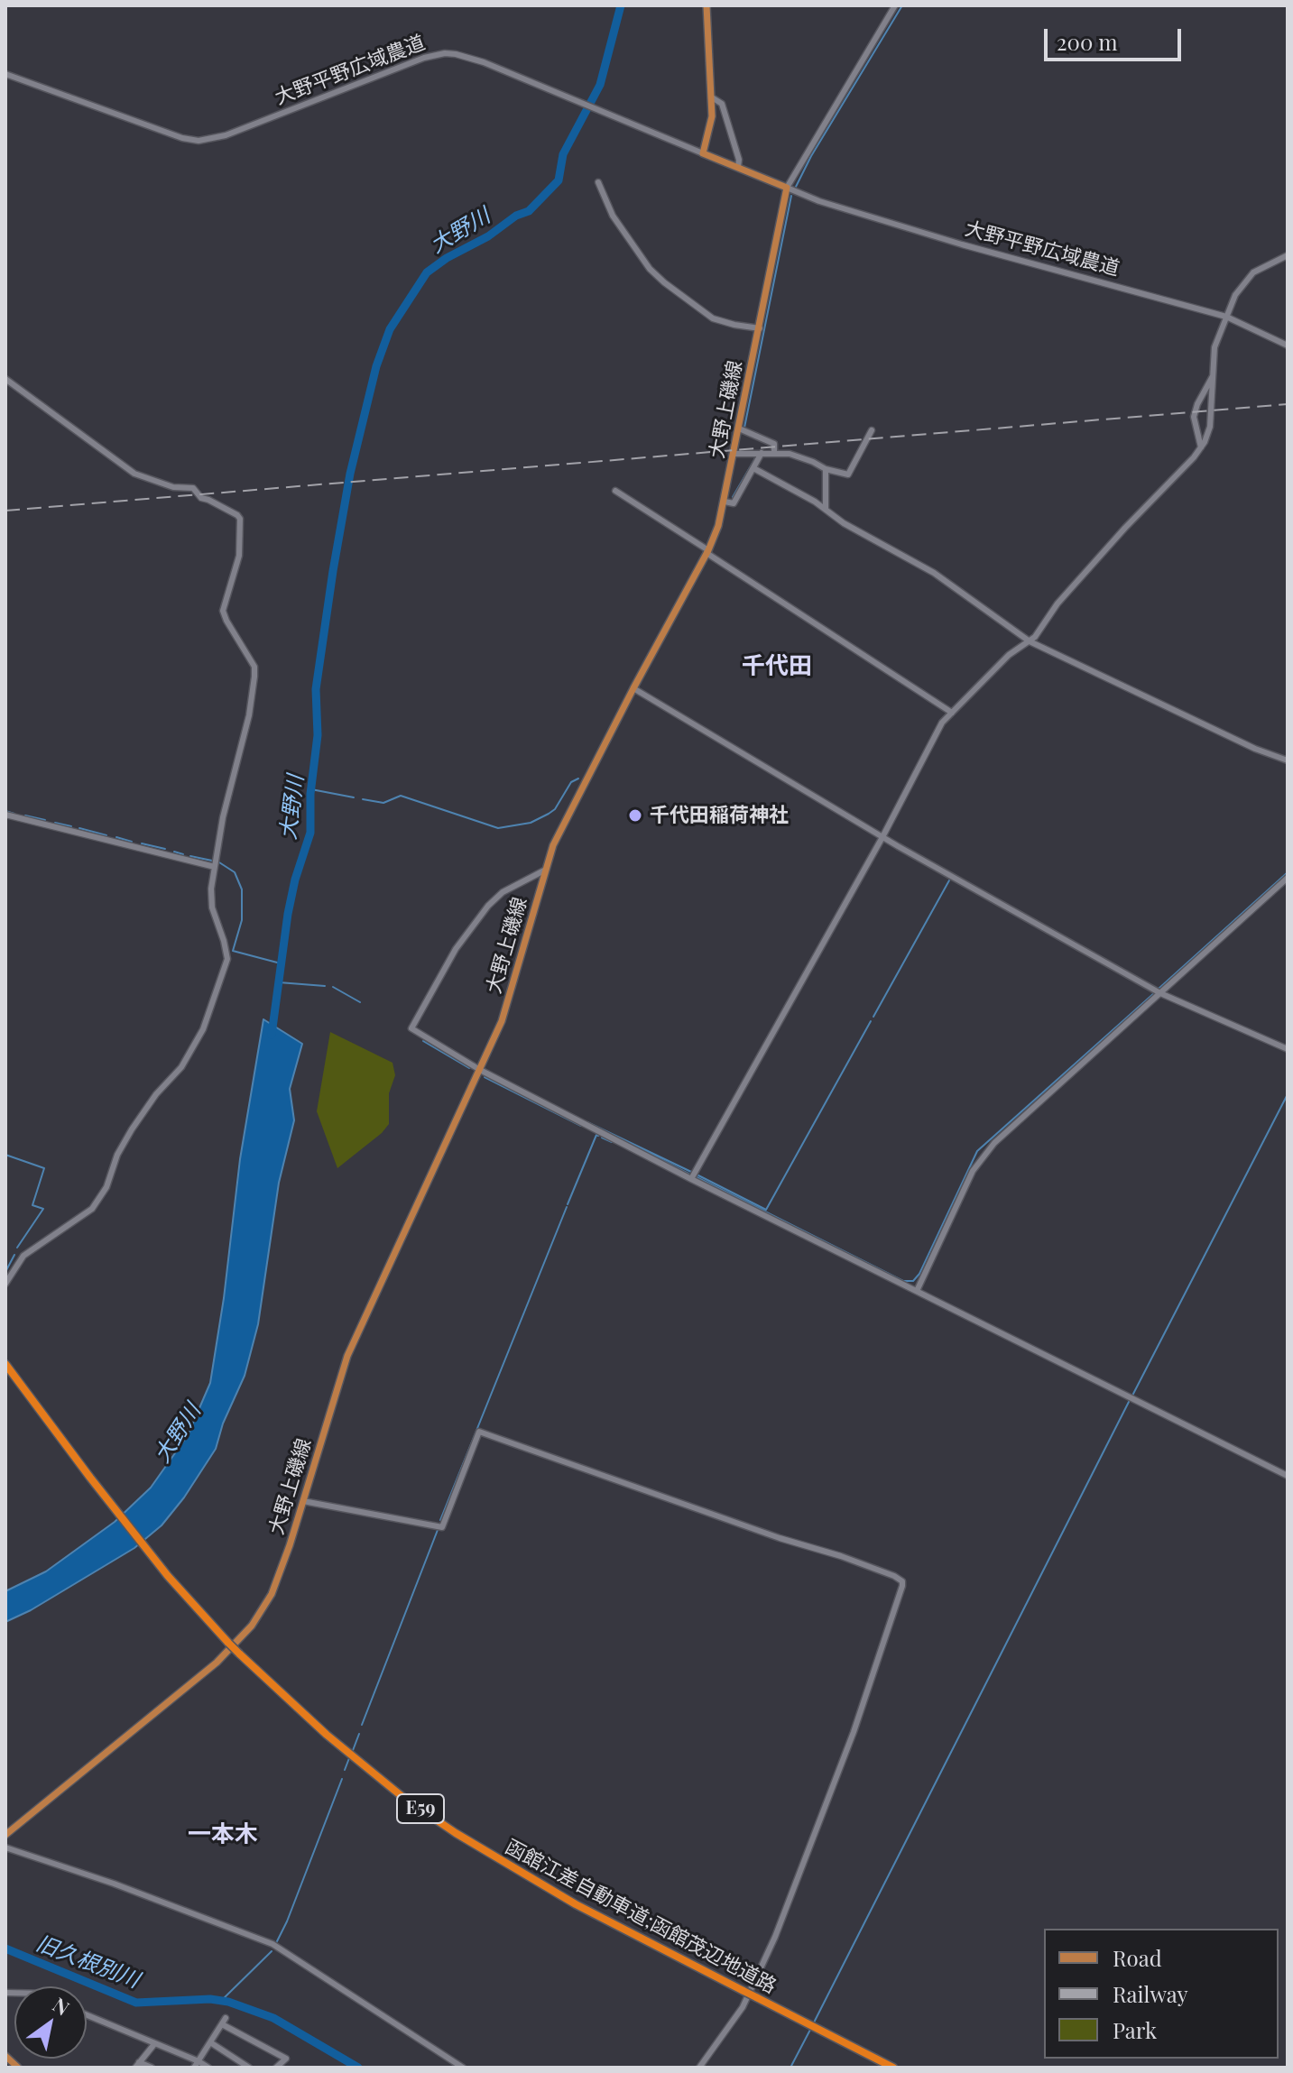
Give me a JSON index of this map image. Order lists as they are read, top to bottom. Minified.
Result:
{"streets":{"highway":["E59","函館江差自動車道;函館茂辺地道路"],"main road":["大野上磯線"],"street":["大野平野広域農道"]},"crossings":[["大野平野広域農道","大野上磯線"]],"districts":["千代田","一本木"],"water":["大野川","旧久根別川"],"places":["千代田稲荷神社"],"legend":["Road","Railway","Park"],"scale_bar":"200 m","north":"top right"}
